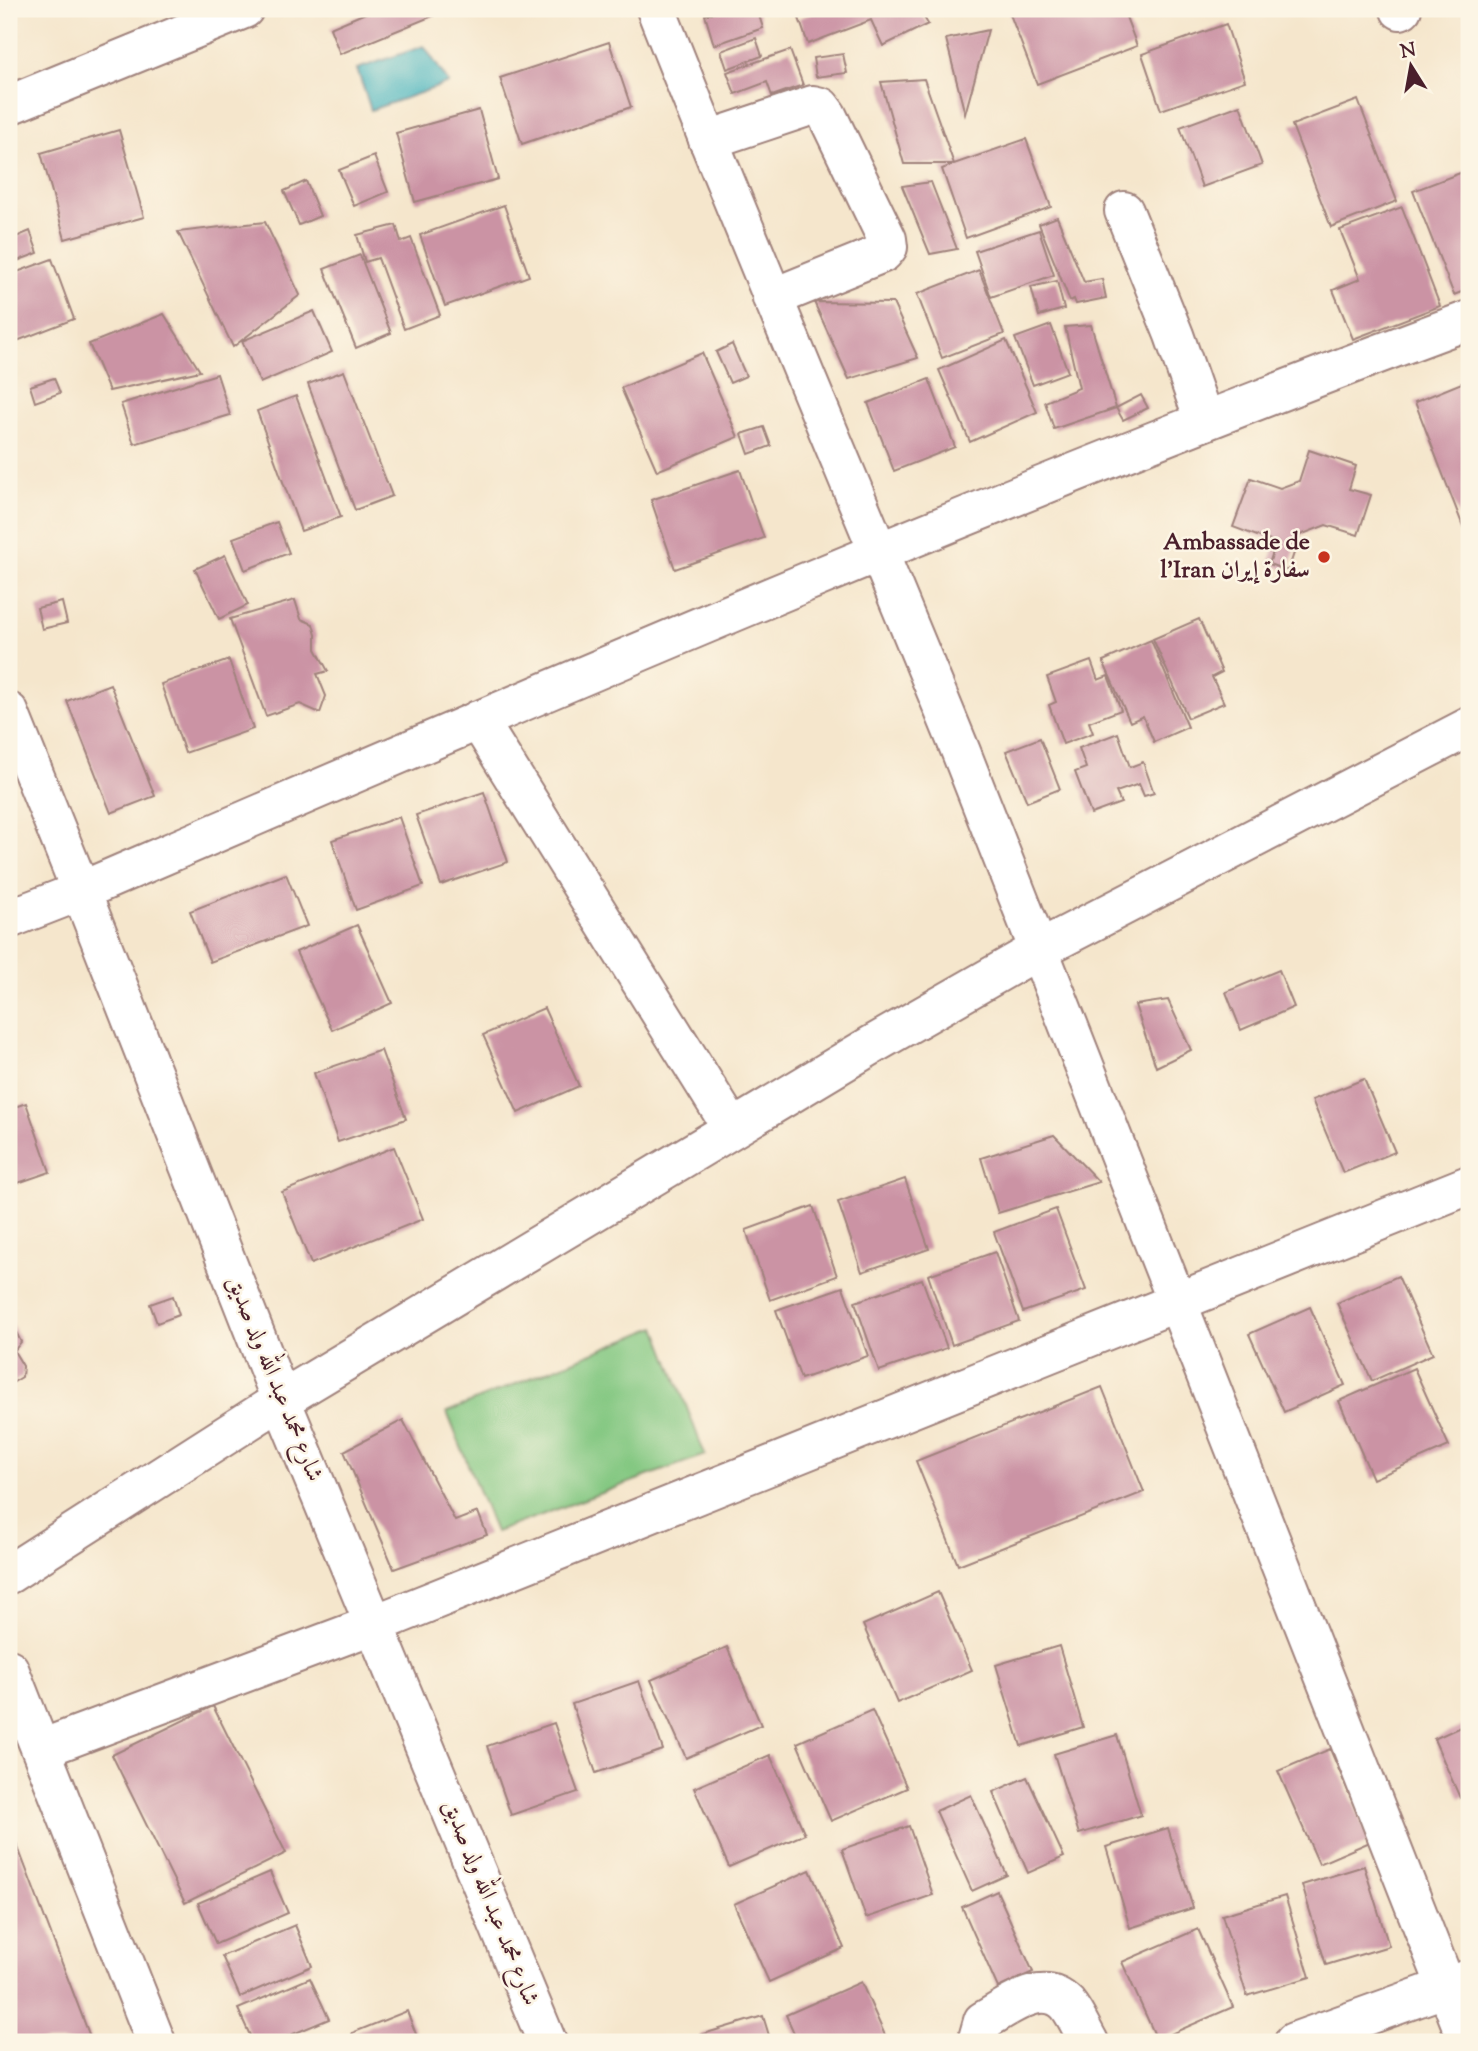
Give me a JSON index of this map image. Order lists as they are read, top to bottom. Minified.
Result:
{"streets":{"street":["شارع محمد عبد الله ولد صديق"]},"places":["Ambassade de l'Iran سفارة إيران"],"north":"top"}
